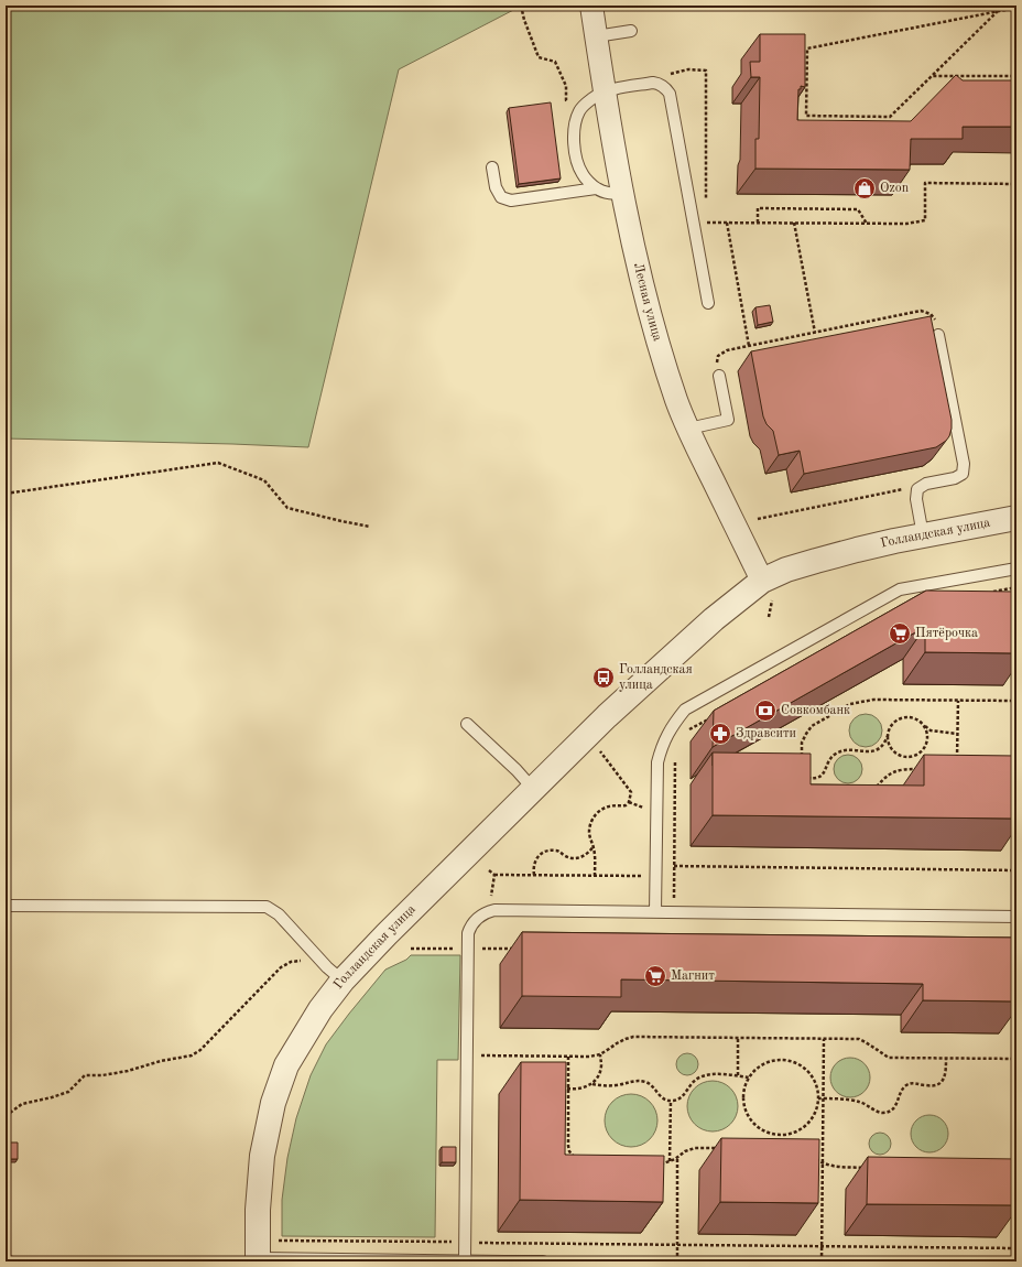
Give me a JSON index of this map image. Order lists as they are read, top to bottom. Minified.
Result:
{"streets":{"street":["Лесная улица","Голландская улица"]},"crossings":[["Лесная улица","Голландская улица"]],"places":{"shop":["Ozon"],"supermarket":["Пятёрочка","Магнит"],"bus stop":["Голландская улица"],"bank":["Совкомбанк"],"pharmacy":["Здравсити"]}}
